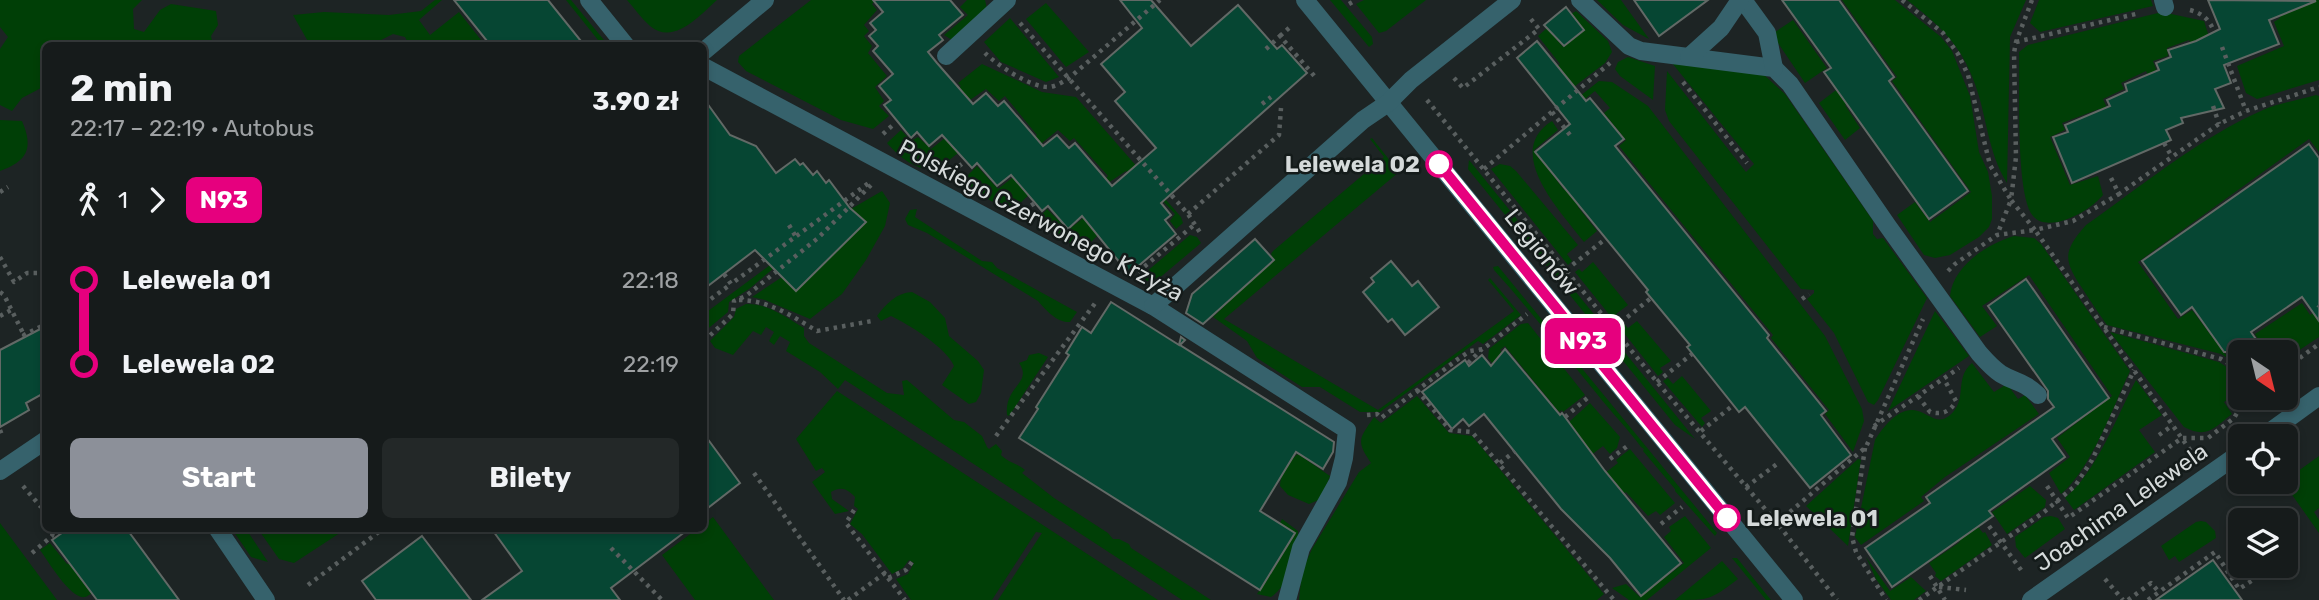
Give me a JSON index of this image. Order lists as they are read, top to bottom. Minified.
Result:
{"streets":{"street":["Polskiego Czerwonego Krzyża","Legionów","Joachima Lelewela"]},"places":["Lelewela 02","Lelewela 01"],"lines":["bus line N93"],"north":"bottom right","page":{"on_map":"N93","heading":["2 min","22:17 – 22:19 · Autobus","3.90 zł"],"legs":["1","N93"],"list":[{"name":"Lelewela 01","value":"22:18"},{"name":"Lelewela 02","value":"22:19"}],"buttons":["Start","Bilety"]}}
